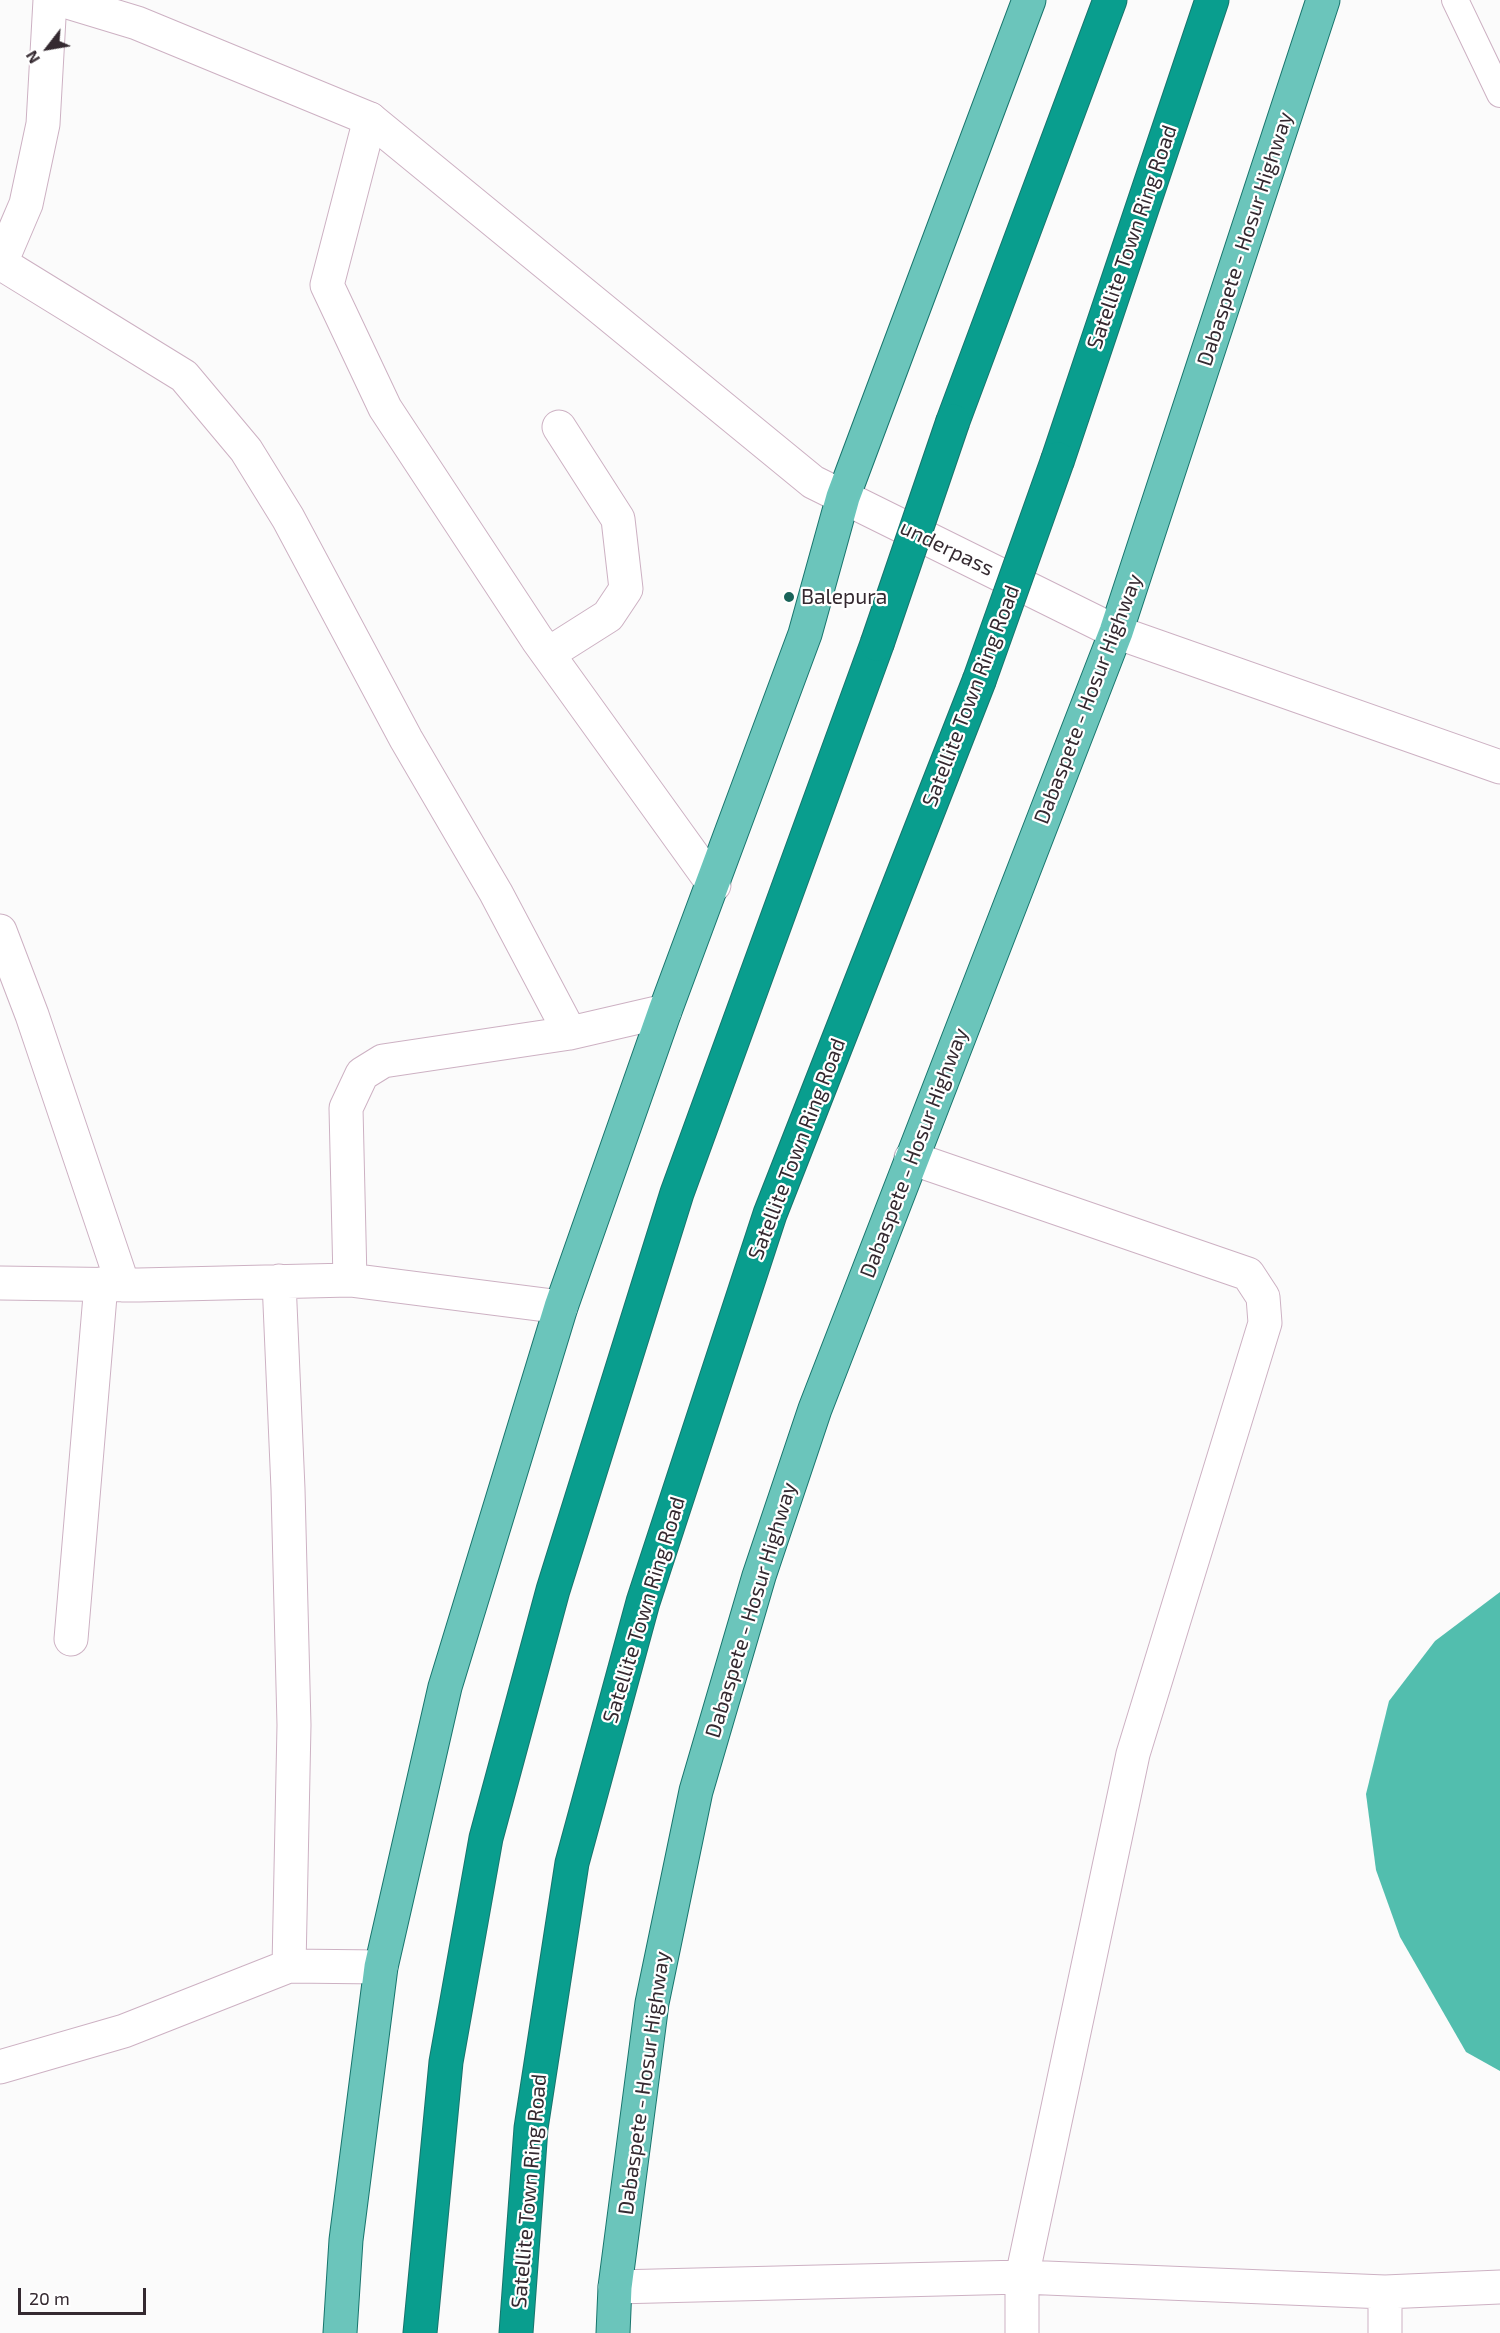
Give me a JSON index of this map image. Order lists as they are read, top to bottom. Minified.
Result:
{"streets":{"highway":["Satellite Town Ring Road"],"main road":["Dabaspete - Hosur Highway"],"street":["underpass"]},"crossings":[["Dabaspete - Hosur Highway","underpass"]],"places":["Balepura"],"scale_bar":"20 m","north":"bottom left"}
